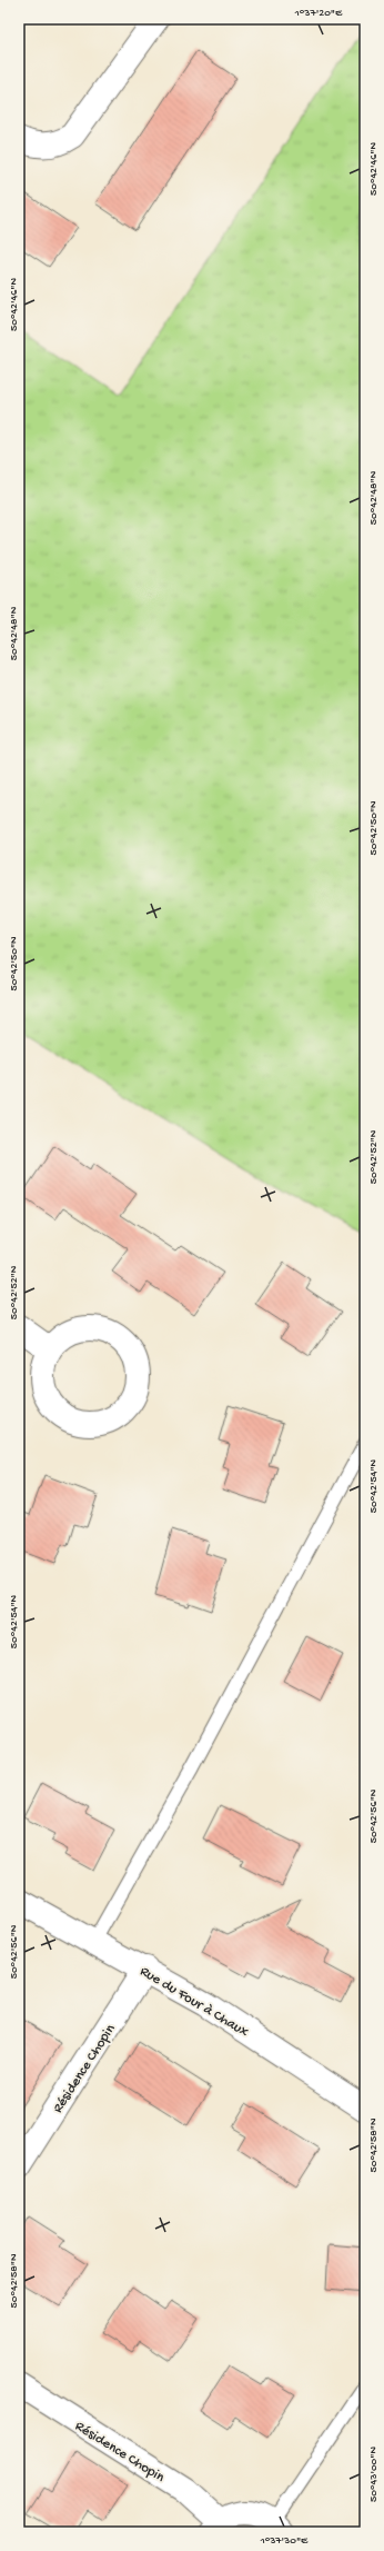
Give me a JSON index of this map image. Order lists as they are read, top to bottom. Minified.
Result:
{"streets":{"street":["Rue du Four à Chaux","Résidence Chopin"]},"crossings":[["Rue du Four à Chaux","Résidence Chopin"]],"coordinates":["1°37'20\"E","50°42'46\"N","50°42'48\"N","50°42'50\"N","50°42'52\"N","50°42'54\"N","50°42'56\"N","50°42'58\"N","50°43'00\"N","1°37'30\"E"]}
